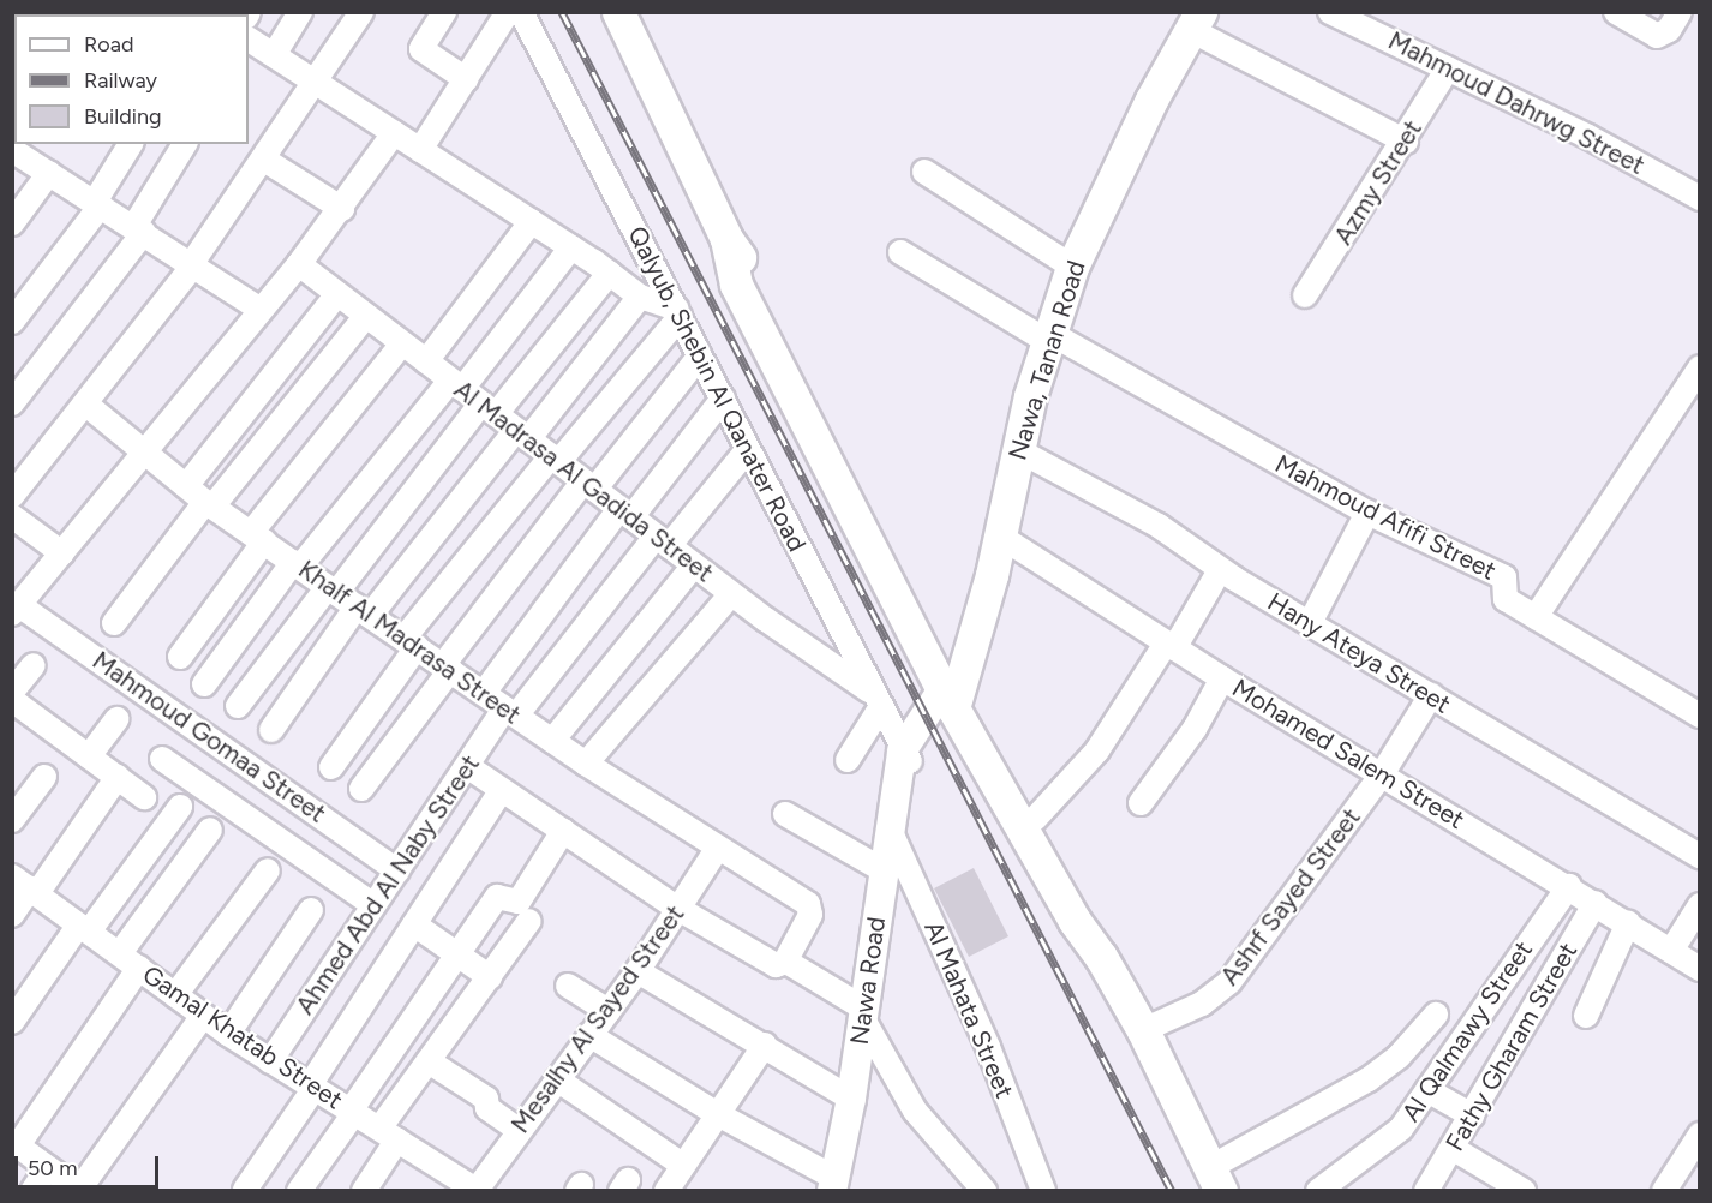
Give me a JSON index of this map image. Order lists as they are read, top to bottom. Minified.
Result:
{"streets":{"main road":["Nawa, Tanan Road"],"street":["Mahmoud Dahrwg Street","Azmy Street","Qalyub, Shebin Al Qanater Road","Al Madrasa Al Gadida Street","Mahmoud Afifi Street","Khalf Al Madrasa Street","Hany Ateya Street","Mahmoud Gomaa Street","Mohamed Salem Street","Ahmed Abd Al Naby Street","Ashrf Sayed Street","Nawa Road","Al Mahata Street","Mesalhy Al Sayed Street","Al Qalmawy Street","Gamal Khatab Street","Fathy Gharam Street"]},"crossings":[["Mahmoud Dahrwg Street","Azmy Street"],["Nawa, Tanan Road","Mahmoud Afifi Street"],["Nawa, Tanan Road","Hany Ateya Street"],["Nawa, Tanan Road","Mohamed Salem Street"],["Nawa, Tanan Road","Nawa Road"],["Qalyub, Shebin Al Qanater Road","Al Madrasa Al Gadida Street"],["Qalyub, Shebin Al Qanater Road","Ahmed Abd Al Naby Street"],["Qalyub, Shebin Al Qanater Road","Nawa Road"],["Al Madrasa Al Gadida Street","Ahmed Abd Al Naby Street"],["Khalf Al Madrasa Street","Ahmed Abd Al Naby Street"],["Khalf Al Madrasa Street","Mesalhy Al Sayed Street"],["Hany Ateya Street","Ashrf Sayed Street"],["Mahmoud Gomaa Street","Ahmed Abd Al Naby Street"],["Mohamed Salem Street","Ashrf Sayed Street"],["Mohamed Salem Street","Al Qalmawy Street"],["Mohamed Salem Street","Fathy Gharam Street"],["Ahmed Abd Al Naby Street","Gamal Khatab Street"],["Nawa Road","Al Mahata Street"],["Mesalhy Al Sayed Street","Gamal Khatab Street"]],"legend":["Road","Railway","Building"],"scale_bar":"50 m"}
